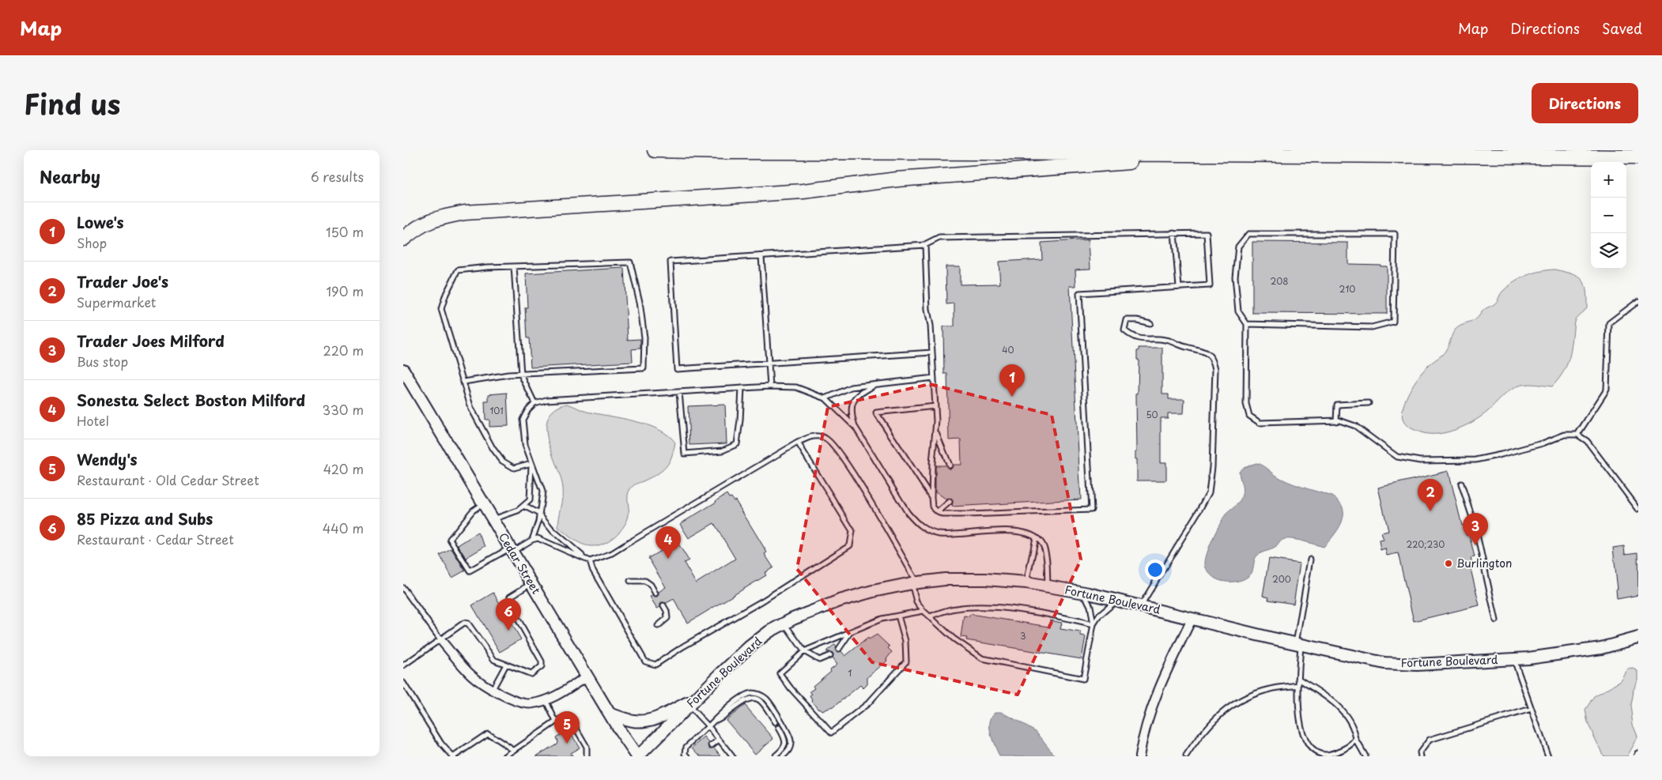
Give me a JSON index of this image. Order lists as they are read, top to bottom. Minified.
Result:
{"streets":{"main road":["Cedar Street","Fortune Boulevard"]},"crossings":[["Cedar Street","Fortune Boulevard"]],"places":["Burlington"],"house_numbers":["208","210","40","101","50","220;230","200","3","1"],"page":{"header":"Map","nav":["Map","Directions","Saved"],"title":"Find us","buttons":"Directions","heading":["Nearby","6 results"],"map_buttons":["+","−"],"list":[{"mark":"1","name":"Lowe's","note":"Shop","value":"150 m"},{"mark":"2","name":"Trader Joe's","note":"Supermarket","value":"190 m"},{"mark":"3","name":"Trader Joes Milford","note":"Bus stop","value":"220 m"},{"mark":"4","name":"Sonesta Select Boston Milford","note":"Hotel","value":"330 m"},{"mark":"5","name":"Wendy's","note":"Restaurant · Old Cedar Street","value":"420 m"},{"mark":"6","name":"85 Pizza and Subs","note":"Restaurant · Cedar Street","value":"440 m"}],"pins":["1","2","3","4","6","5"]}}
